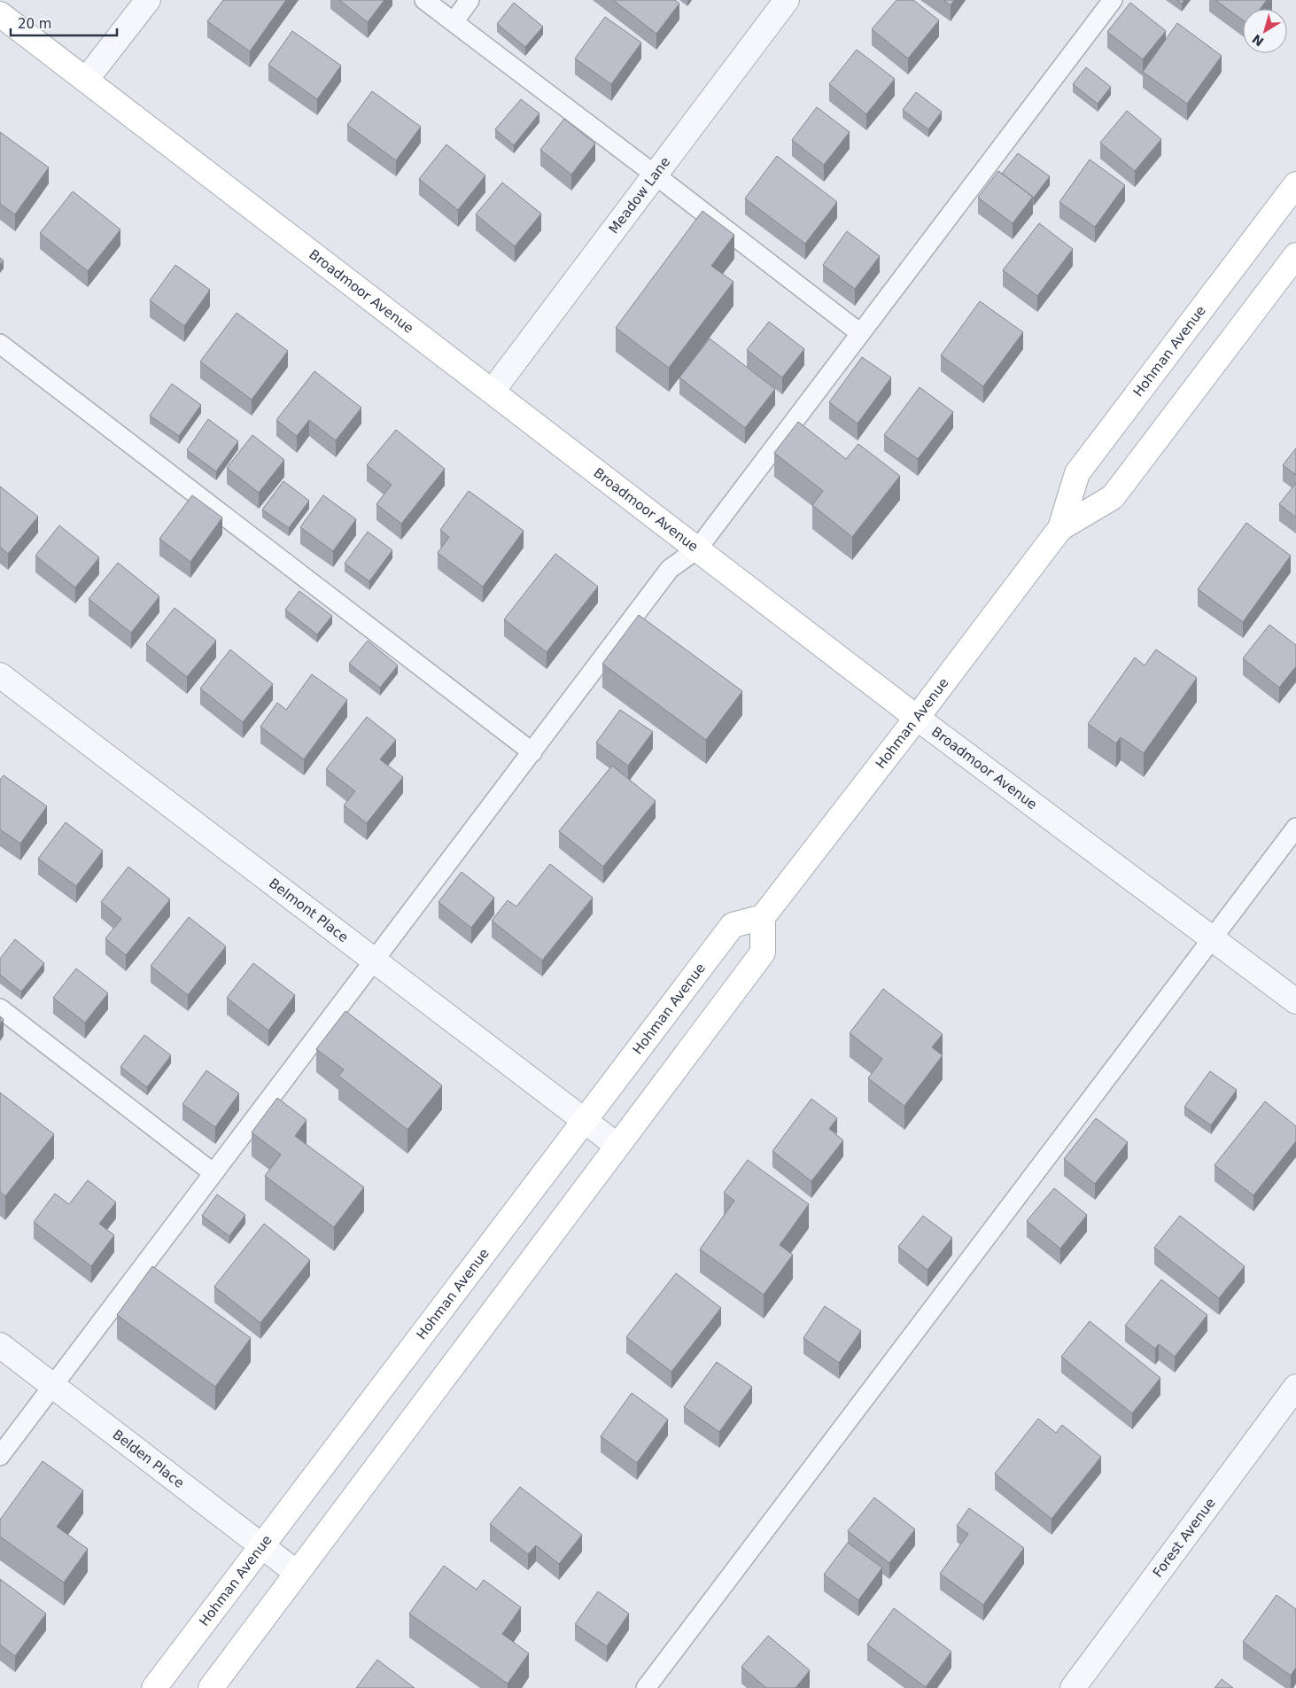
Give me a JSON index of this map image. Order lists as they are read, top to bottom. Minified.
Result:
{"streets":{"main road":["Broadmoor Avenue","Hohman Avenue"],"street":["Meadow Lane","Belmont Place","Belden Place","Forest Avenue"]},"crossings":[["Meadow Lane","Broadmoor Avenue"],["Broadmoor Avenue","Hohman Avenue"],["Hohman Avenue","Belmont Place"],["Hohman Avenue","Belden Place"]],"scale_bar":"20 m","north":"bottom left"}
